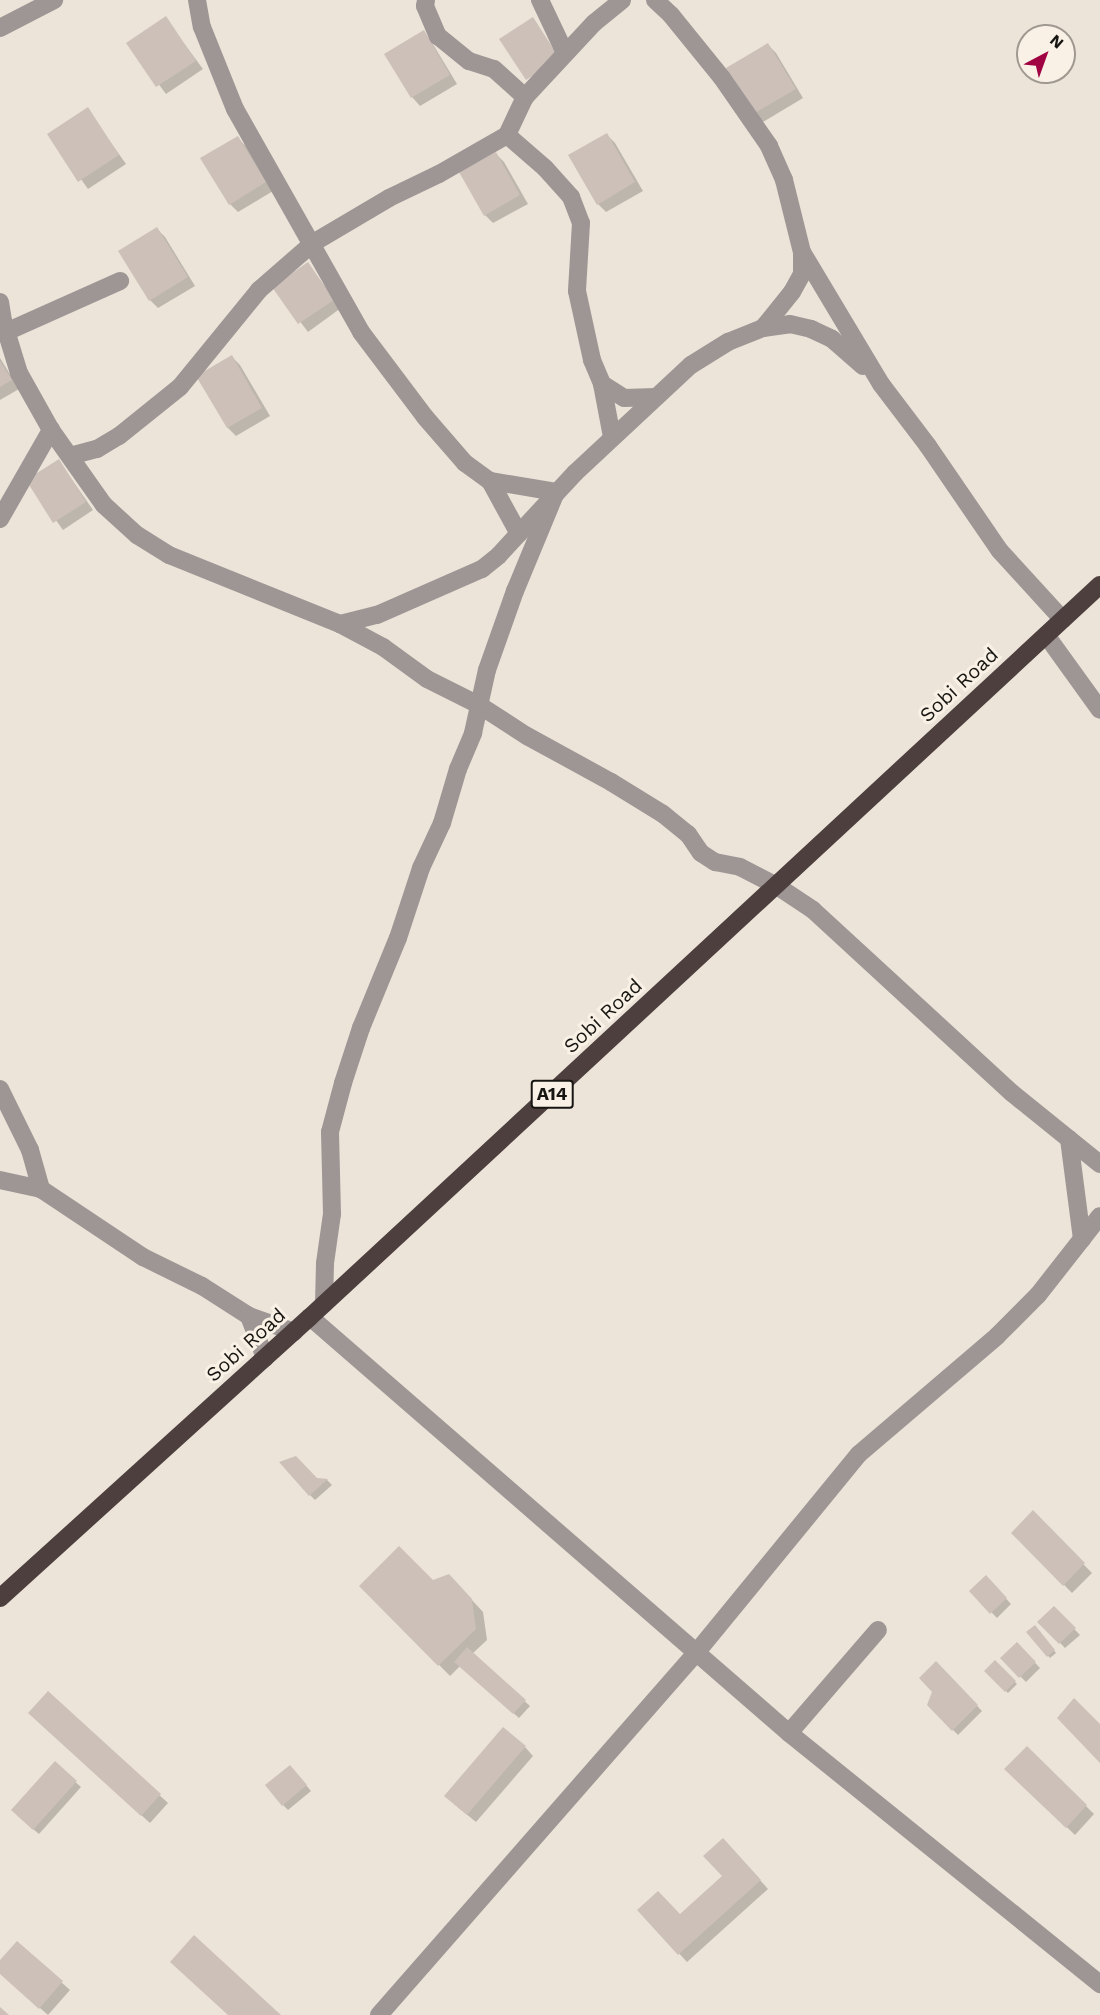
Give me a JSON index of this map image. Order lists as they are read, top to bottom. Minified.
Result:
{"streets":{"highway":["Sobi Road","A14"]},"north":"top right"}
